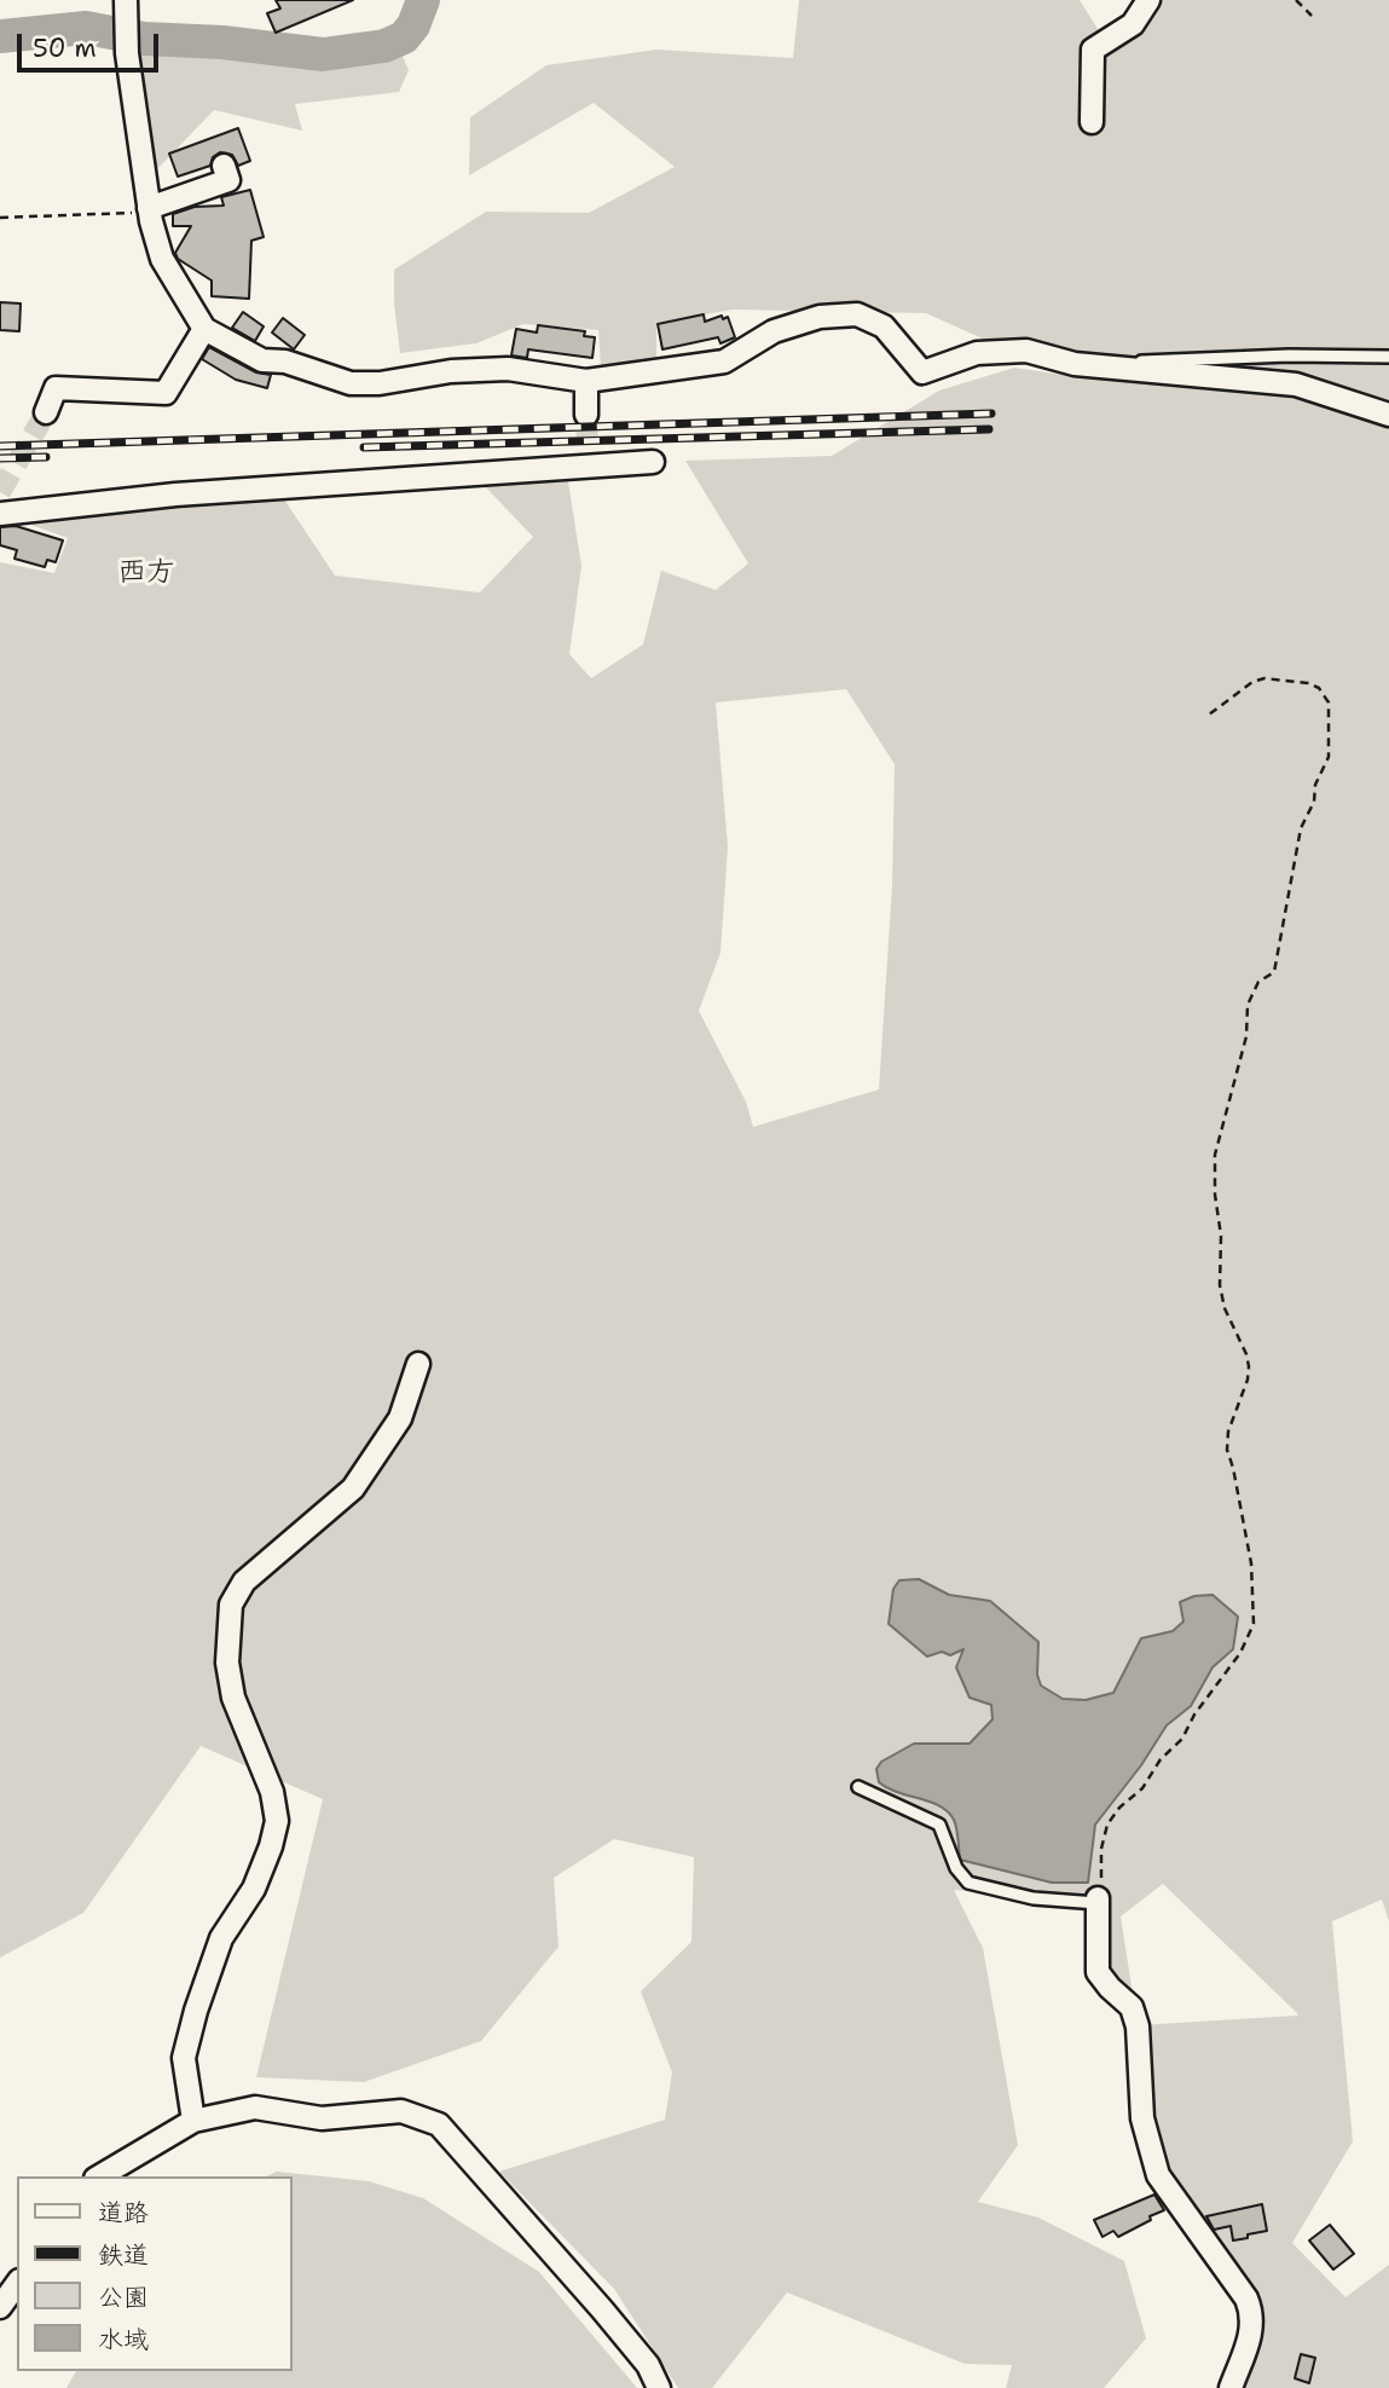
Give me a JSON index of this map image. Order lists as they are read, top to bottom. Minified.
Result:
{"districts":["西方"],"legend":["道路","鉄道","公園","水域"],"scale_bar":"50 m"}
